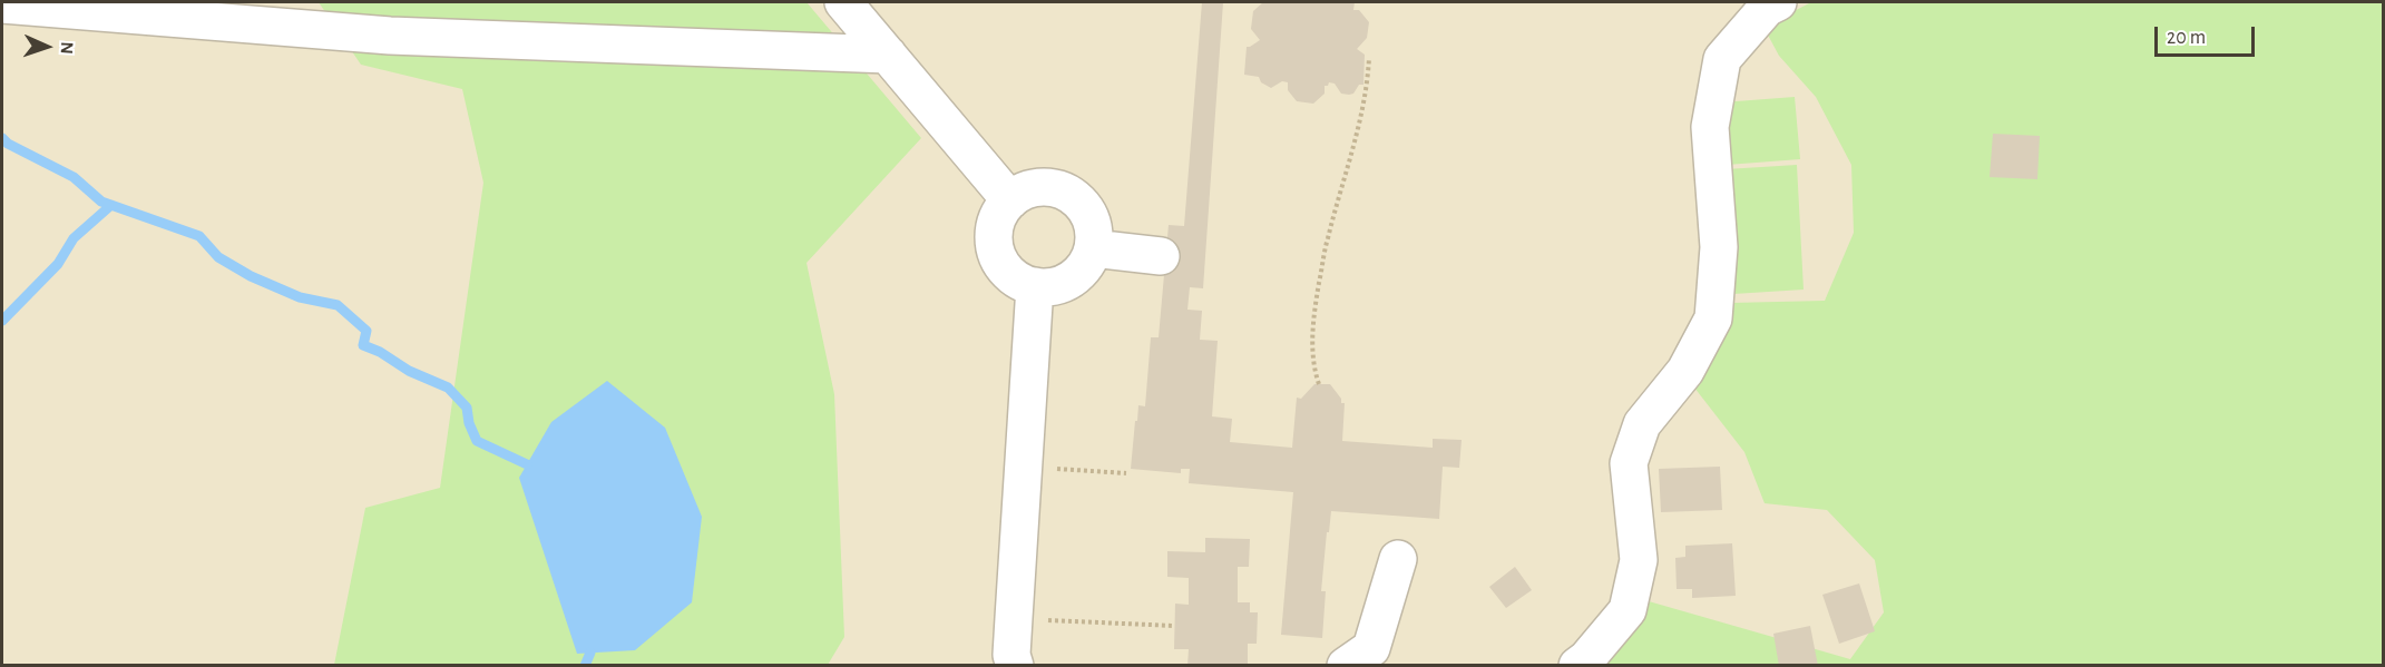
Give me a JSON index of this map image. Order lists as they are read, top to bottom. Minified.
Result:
{"scale_bar":"20 m","north":"right"}
